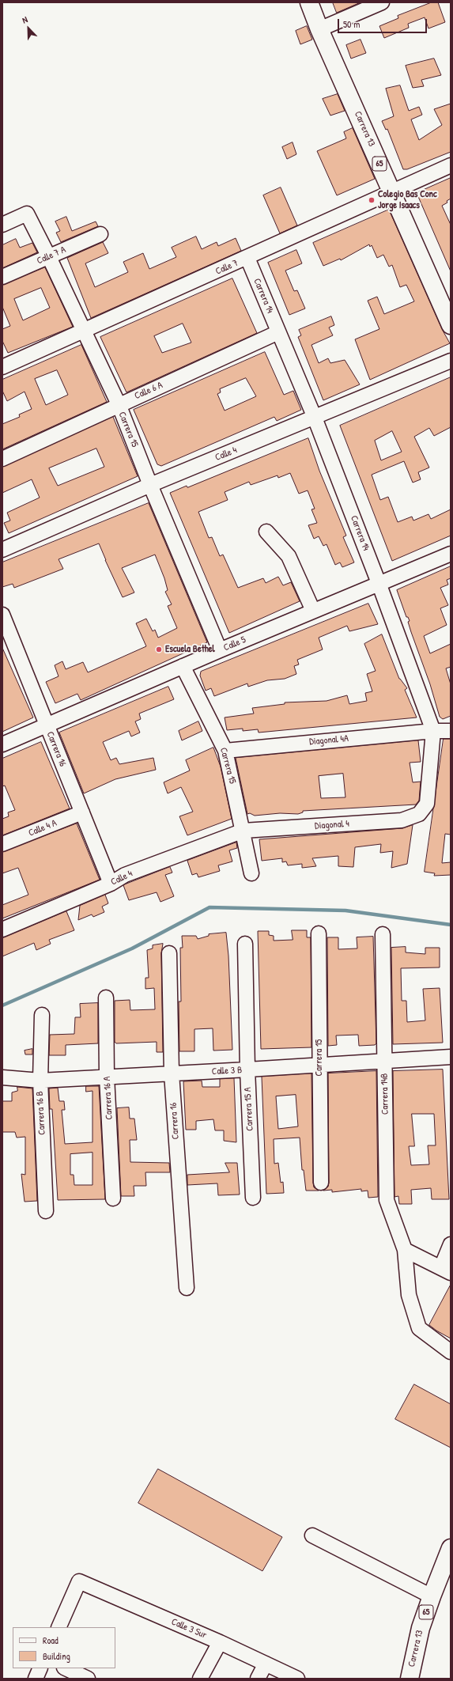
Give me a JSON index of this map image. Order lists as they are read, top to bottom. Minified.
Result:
{"streets":{"main road":["Carrera 13","65"],"street":["Calle 7 A","Calle 7","Carrera 14","Calle 6 A","Carrera 15","Calle 4","Calle 5","Diagonal 4A","Carrera 16","Diagonal 4","Calle 4 A","Calle 3 B","Carrera 14B","Carrera 16 A","Carrera 15 A","Carrera 16 B","Calle 3 Sur"]},"crossings":[["Carrera 13","Calle 7"],["Calle 7 A","Carrera 15"],["Calle 7","Carrera 14"],["Calle 7","Carrera 15"],["Carrera 14","Calle 6 A"],["Carrera 14","Calle 4"],["Carrera 14","Calle 5"],["Carrera 14","Diagonal 4A"],["Carrera 14","Diagonal 4"],["Calle 6 A","Carrera 15"],["Carrera 15","Calle 4"],["Carrera 15","Calle 5"],["Carrera 15","Diagonal 4A"],["Carrera 15","Diagonal 4"],["Carrera 15","Calle 3 B"],["Calle 4","Carrera 16"],["Calle 4","Diagonal 4"],["Calle 5","Carrera 16"],["Carrera 16","Calle 4 A"],["Carrera 16","Calle 3 B"],["Calle 3 B","Carrera 14B"],["Calle 3 B","Carrera 16 A"],["Calle 3 B","Carrera 15 A"],["Calle 3 B","Carrera 16 B"]],"places":["Colegio Bas Conc Jorge Isaacs","Escuela Bethel"],"legend":["Road","Building"],"scale_bar":"50 m","north":"top left"}
